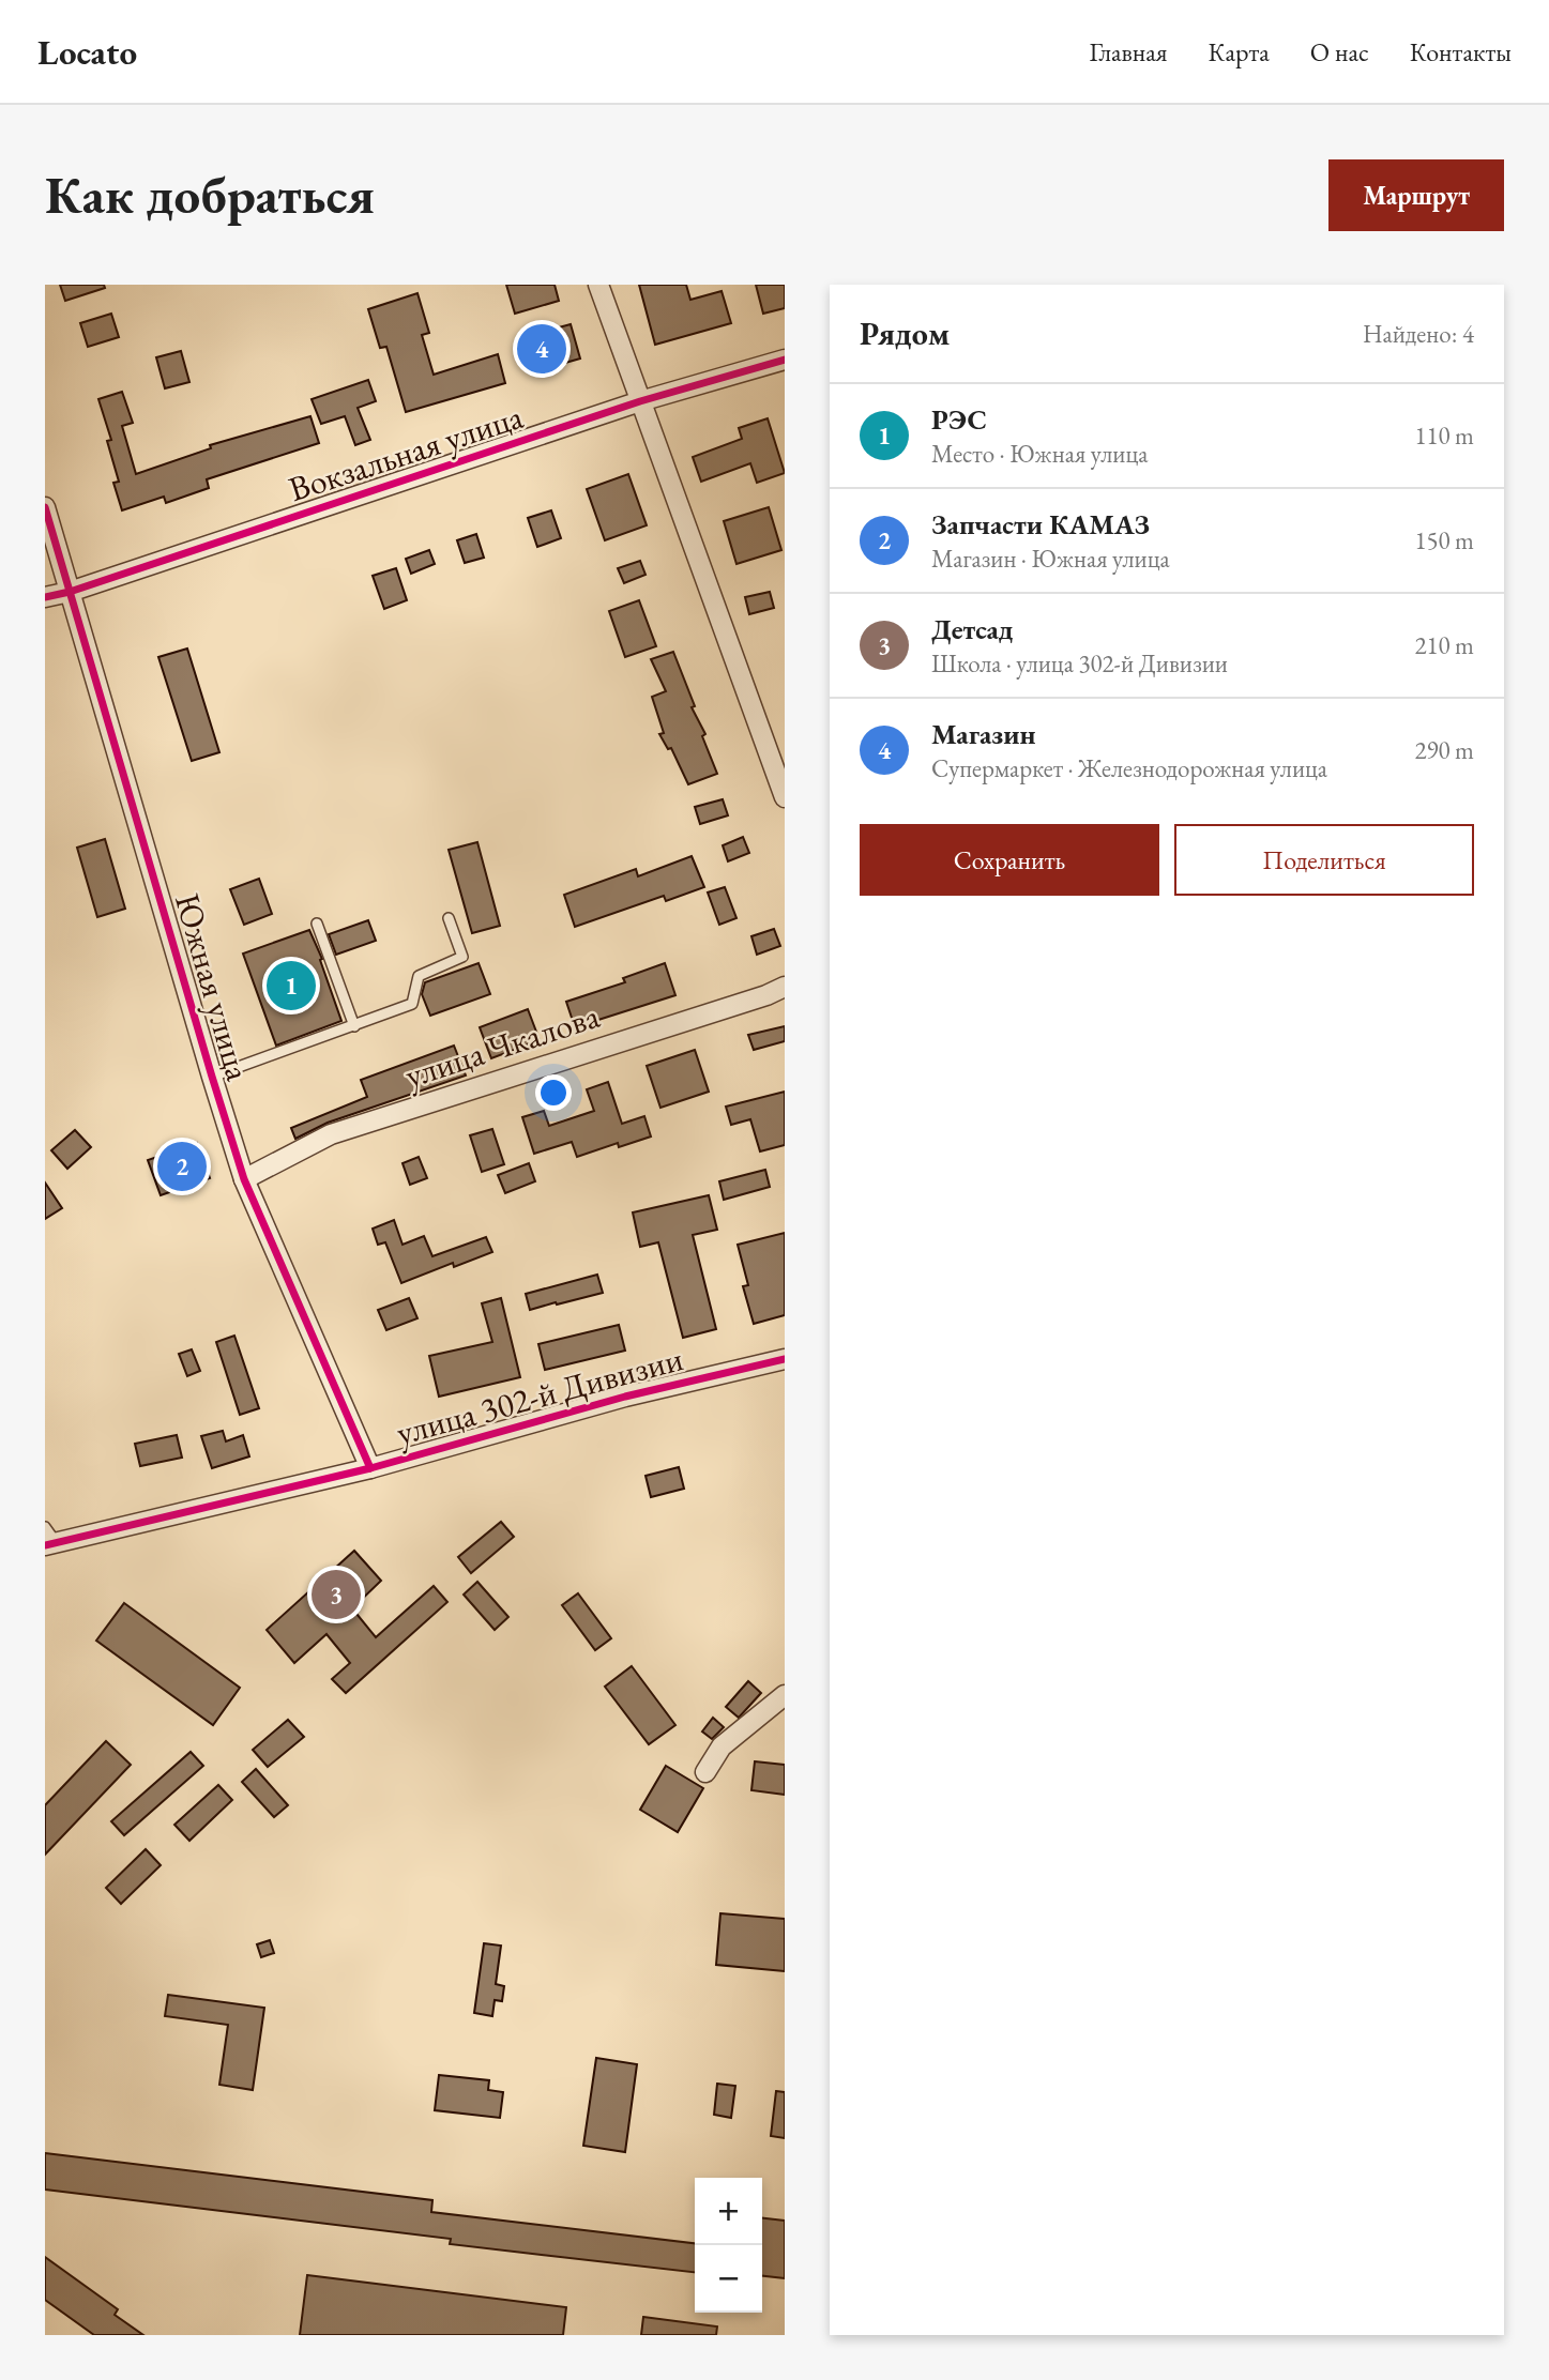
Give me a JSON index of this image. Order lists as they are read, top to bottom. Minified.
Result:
{"streets":{"street":["Вокзальная улица","Южная улица","улица Чкалова","улица 302-й Дивизии"]},"crossings":[["Вокзальная улица","Южная улица"],["Южная улица","улица Чкалова"],["Южная улица","улица 302-й Дивизии"]],"page":{"header":"Locato","nav":["Главная","Карта","О нас","Контакты"],"buttons":["Маршрут",["Сохранить","Поделиться"]],"title":"Как добраться","heading":["Рядом","Найдено: 4"],"pins":["4","1","2","3"],"list":[{"mark":"1","name":"РЭС","note":"Место · Южная улица","value":"110 m"},{"mark":"2","name":"Запчасти КАМАЗ","note":"Магазин · Южная улица","value":"150 m"},{"mark":"3","name":"Детсад","note":"Школа · улица 302-й Дивизии","value":"210 m"},{"mark":"4","name":"Магазин","note":"Супермаркет · Железнодорожная улица","value":"290 m"}],"map_buttons":["+","−"]}}
